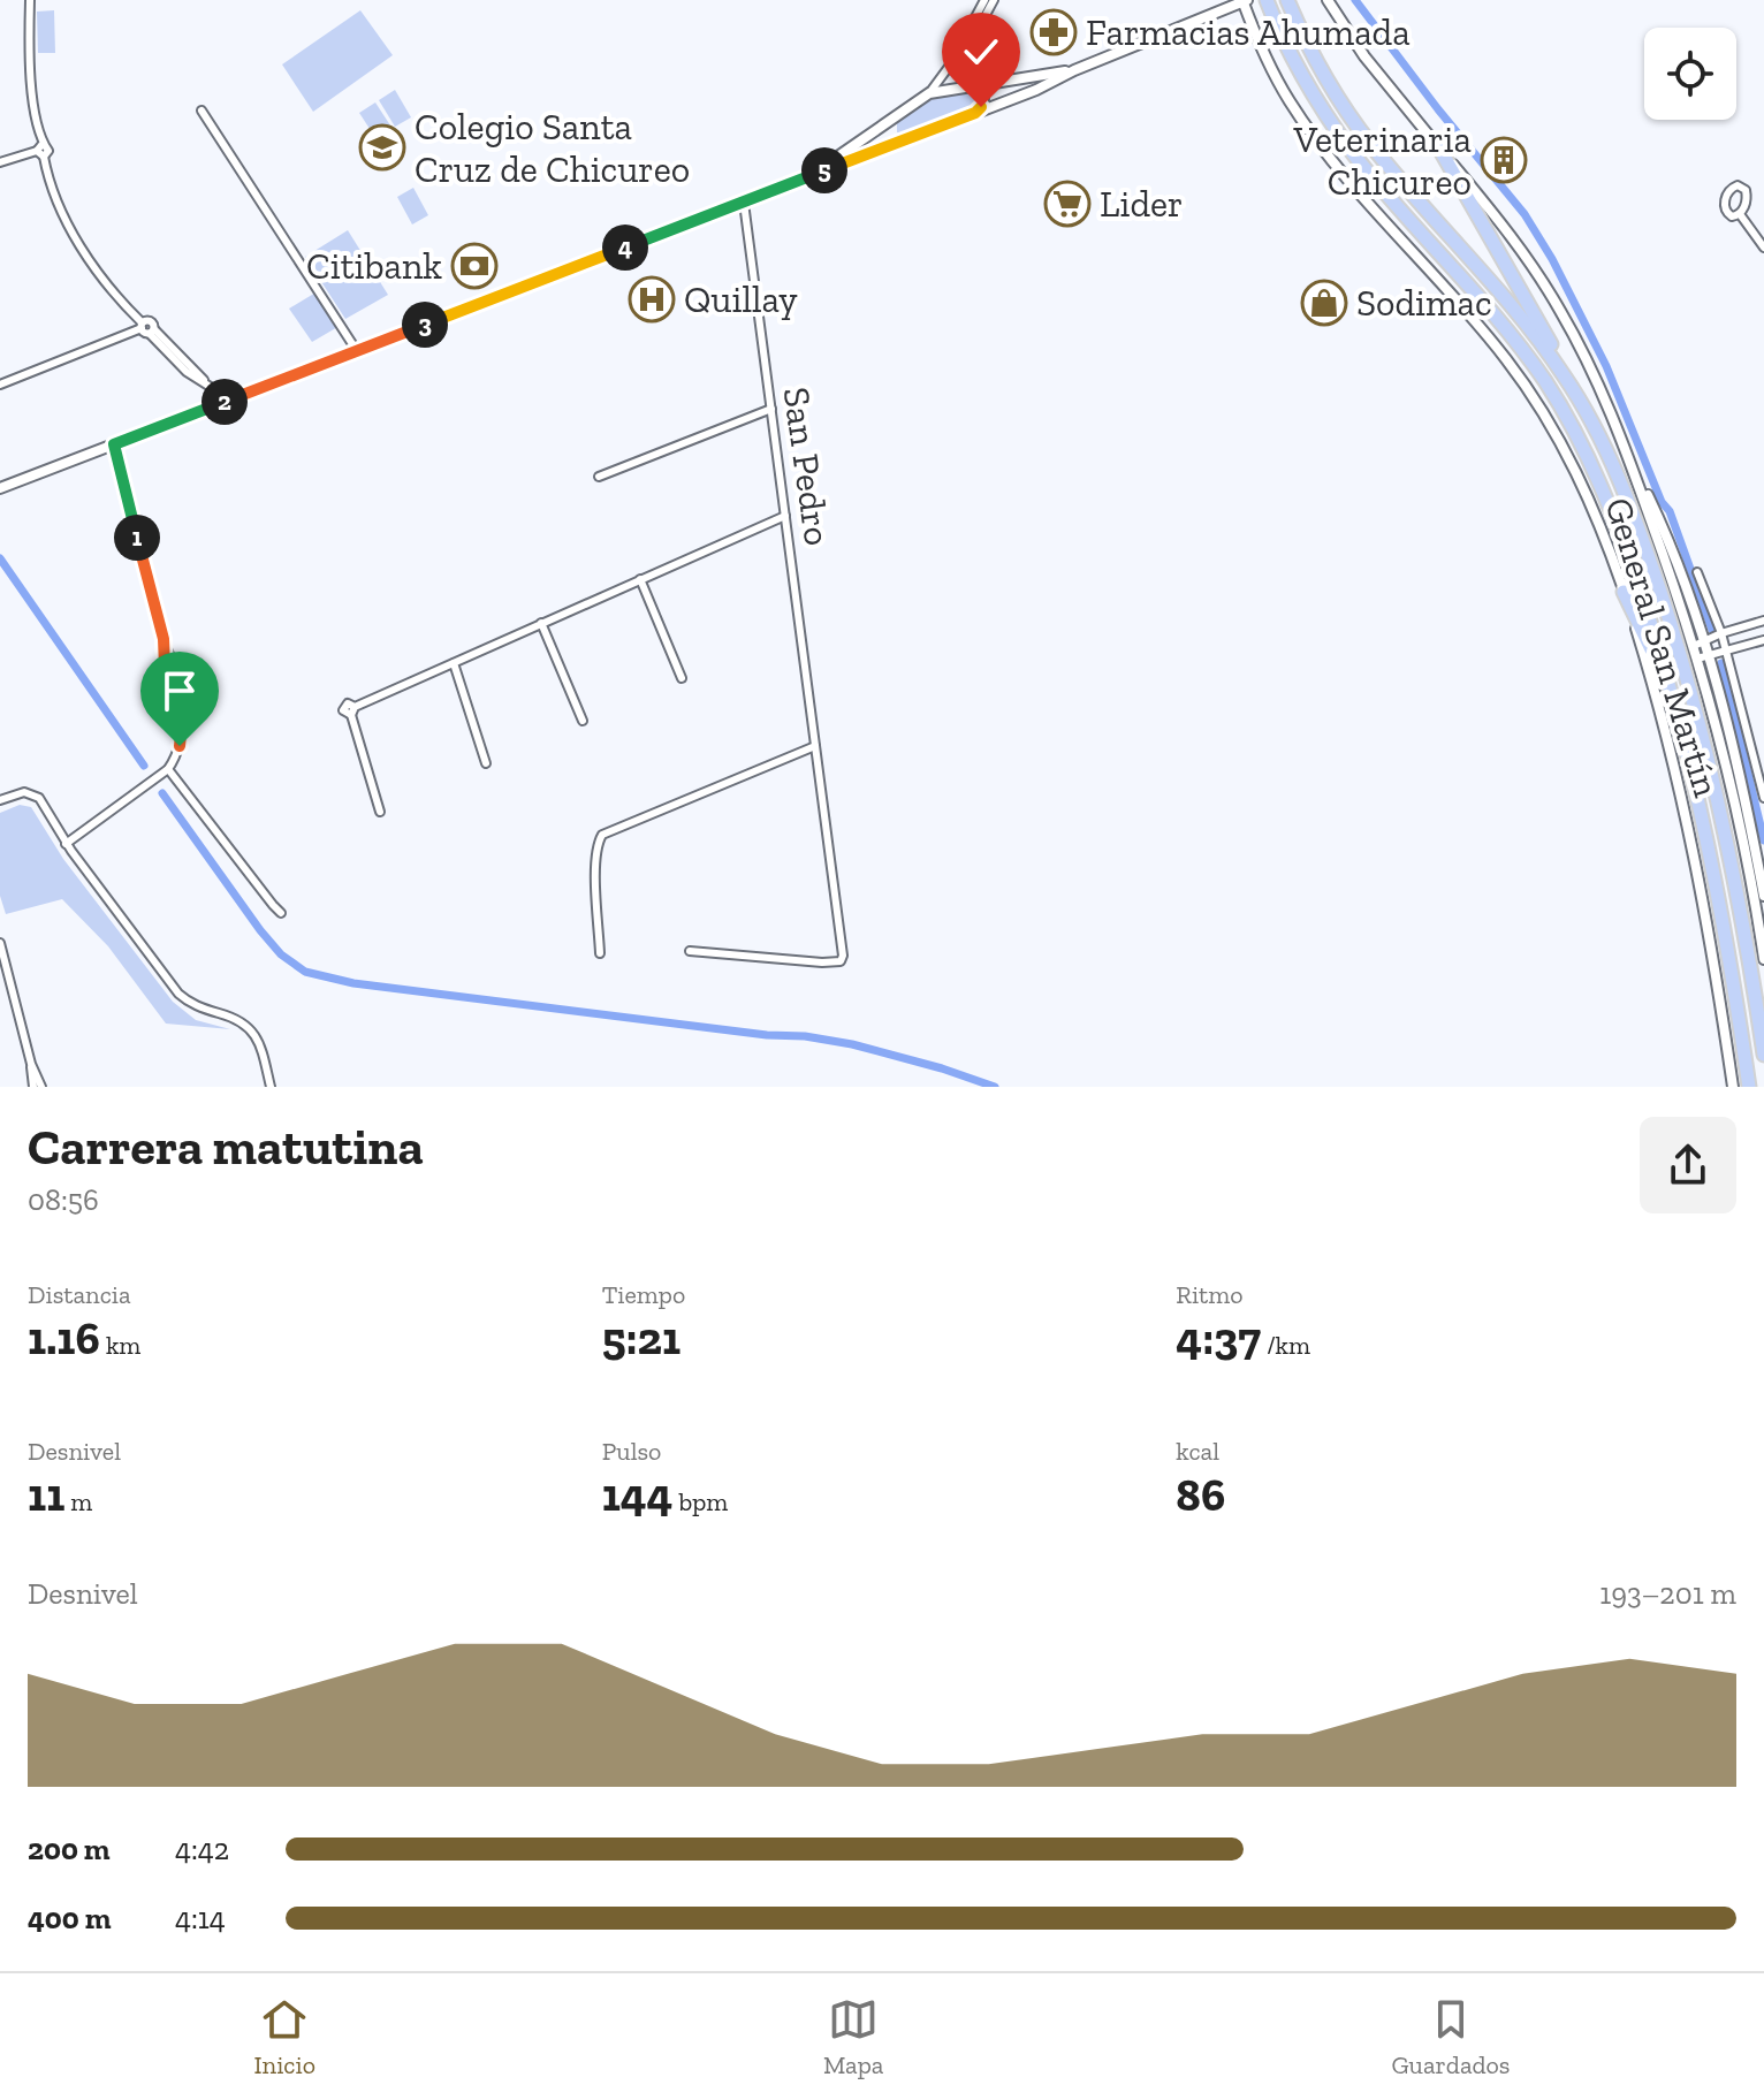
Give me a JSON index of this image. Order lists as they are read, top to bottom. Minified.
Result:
{"streets":{"main road":["General San Martín"],"street":["San Pedro"]},"places":{"pharmacy":["Farmacias Ahumada"],"school or university":["Colegio Santa Cruz de Chicureo"],"building":["Veterinaria Chicureo"],"supermarket":["Lider"],"bank":["Citibank"],"hospital":["Quillay"],"shop":["Sodimac"]},"page":{"pins":["5","4","3","2","1"],"heading":["Carrera matutina","08:56"],"stats":[["Distancia","1.16 km"],["Tiempo","5:21"],["Ritmo","4:37 /km"],["Desnivel","11 m"],["Pulso","144 bpm"],["kcal","86"]],"chart":["Desnivel","193–201 m"],"list":[{"name":"200 m","note":"4:42"},{"name":"400 m","note":"4:14"}],"tabs":["Inicio","Mapa","Guardados"]}}
